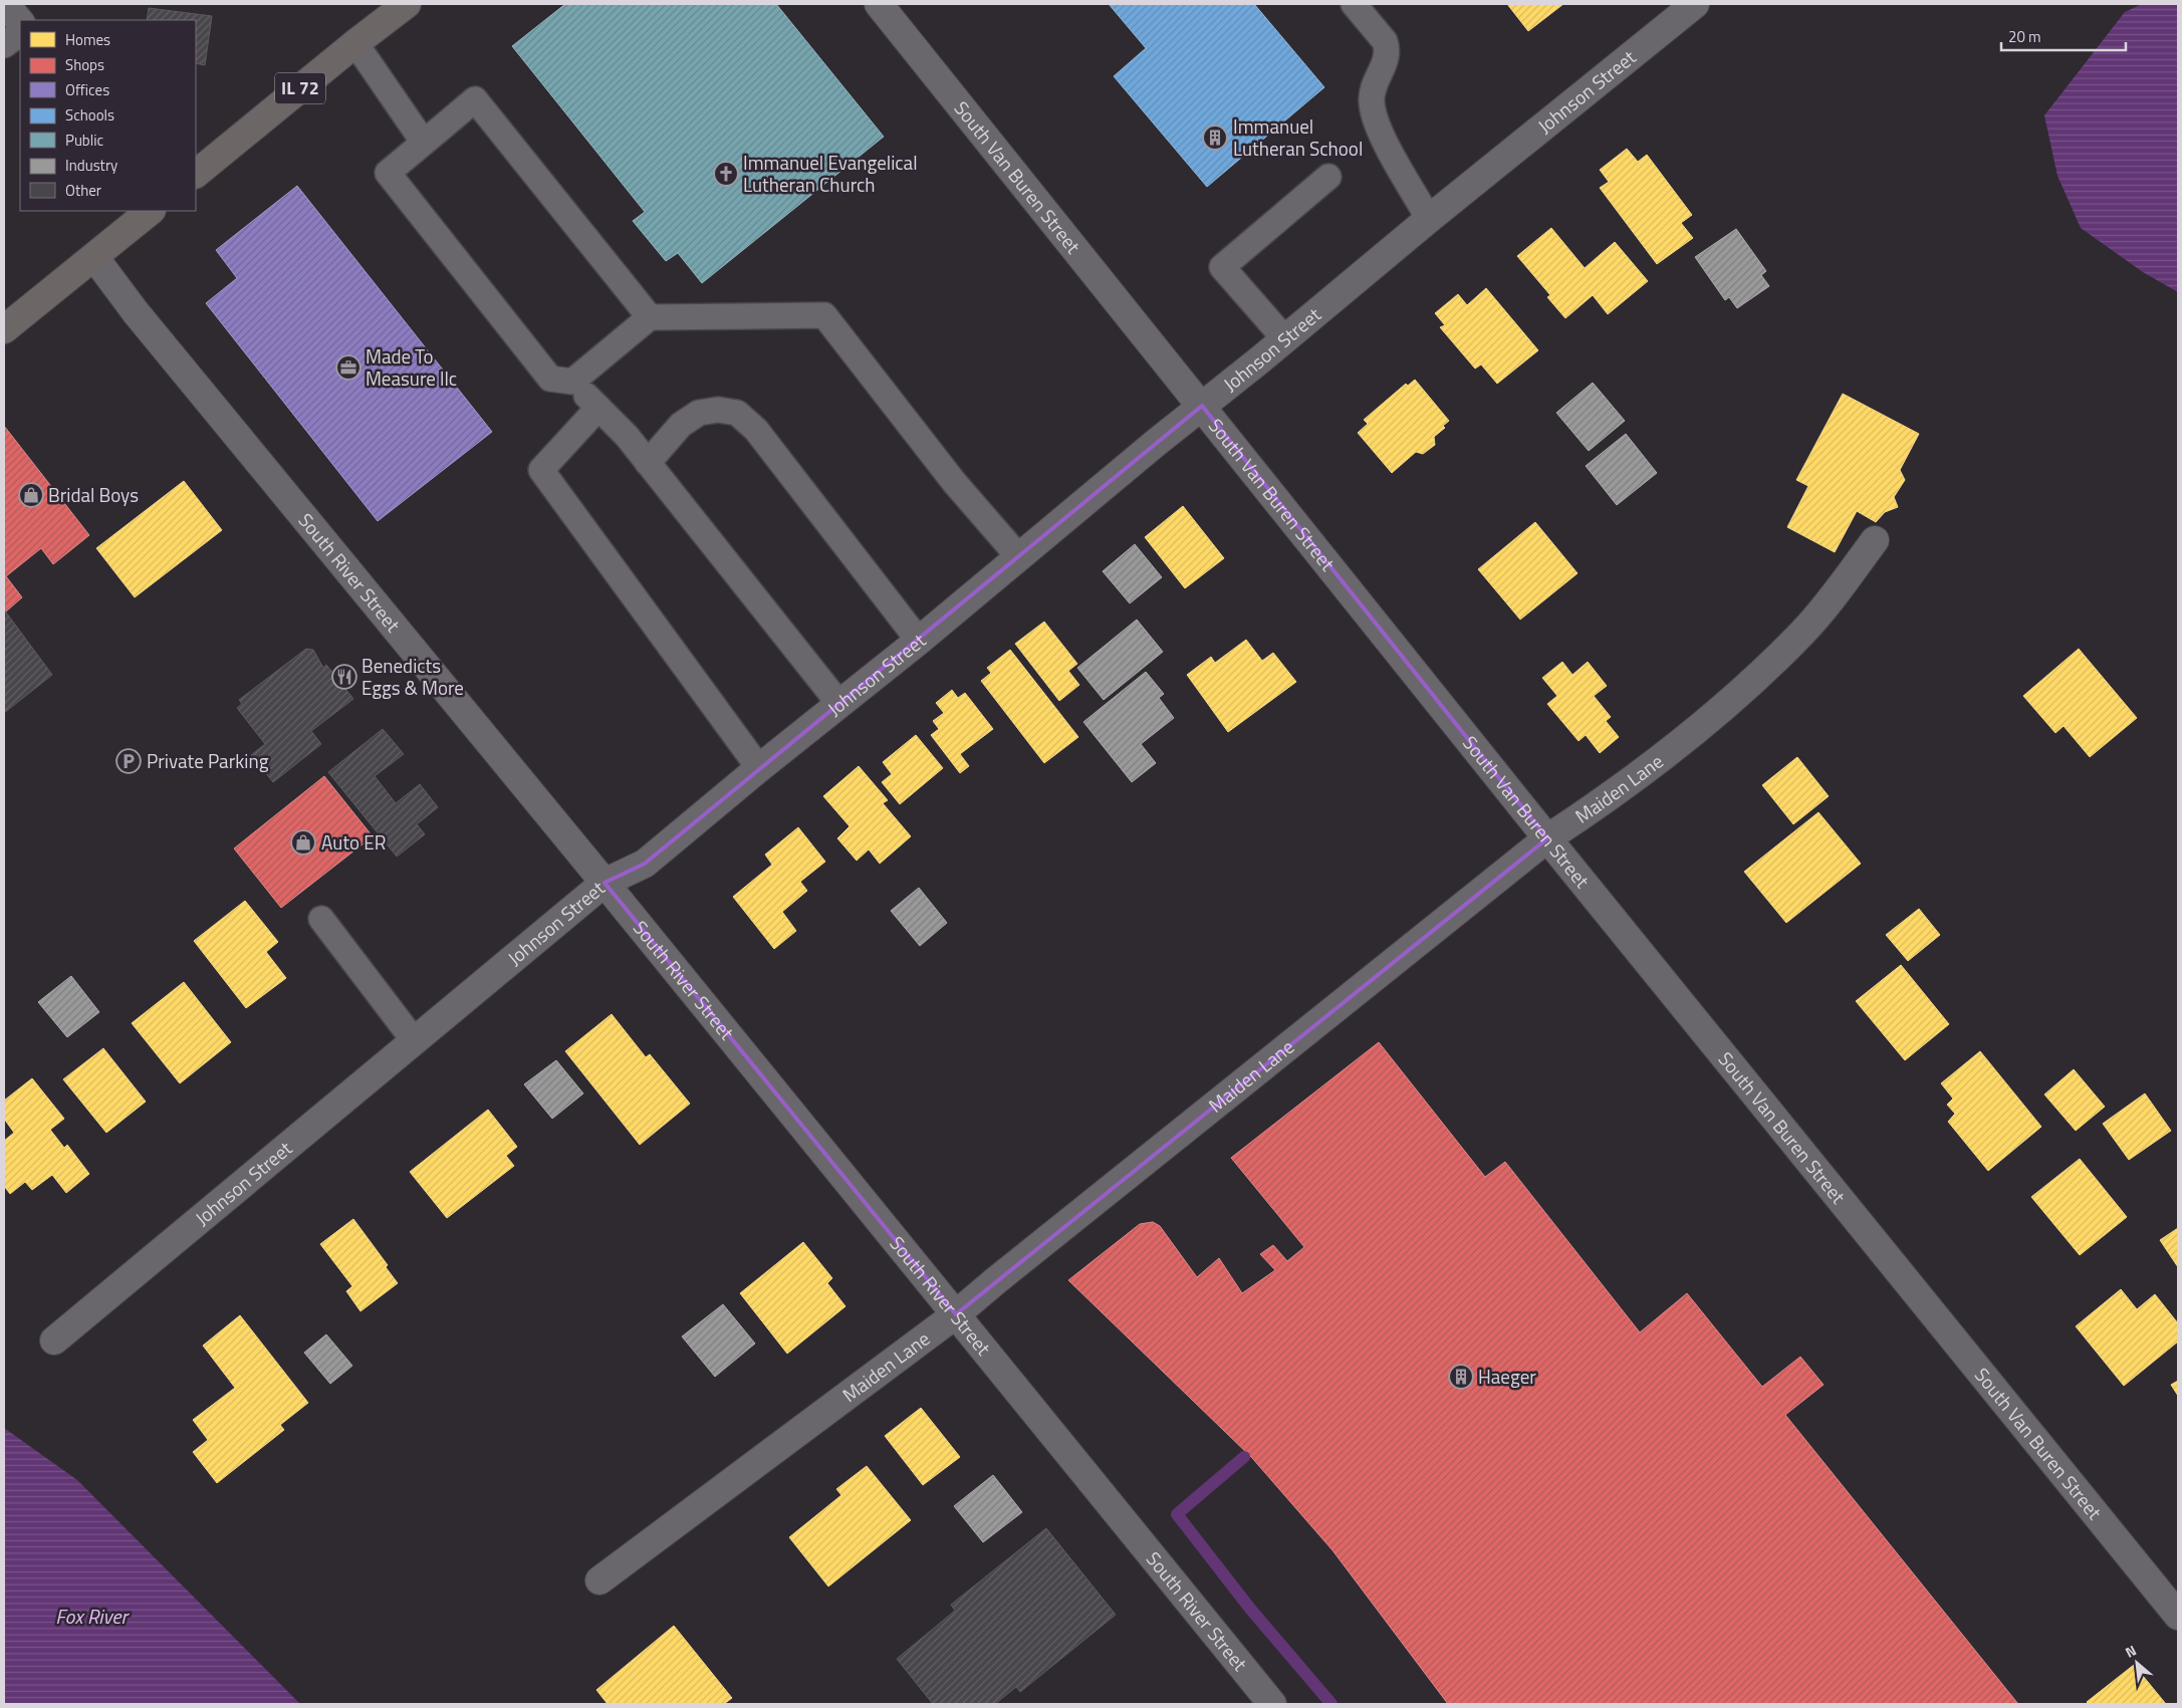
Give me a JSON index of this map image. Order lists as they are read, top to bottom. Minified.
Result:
{"streets":{"main road":["IL 72"],"street":["Johnson Street","South Van Buren Street","South River Street","Maiden Lane"]},"crossings":[["Johnson Street","South Van Buren Street"],["Johnson Street","South River Street"],["South Van Buren Street","Maiden Lane"],["South River Street","Maiden Lane"]],"water":["Fox River"],"places":{"building":["Immanuel Lutheran School","Haeger"],"church":["Immanuel Evangelical Lutheran Church"],"office":["Made To Measure llc"],"shop":["Bridal Boys","Auto ER"],"restaurant":["Benedicts Eggs & More"],"parking":["Private Parking"]},"legend":["Homes","Shops","Offices","Schools","Public","Industry","Other"],"scale_bar":"20 m","north":"top left"}
